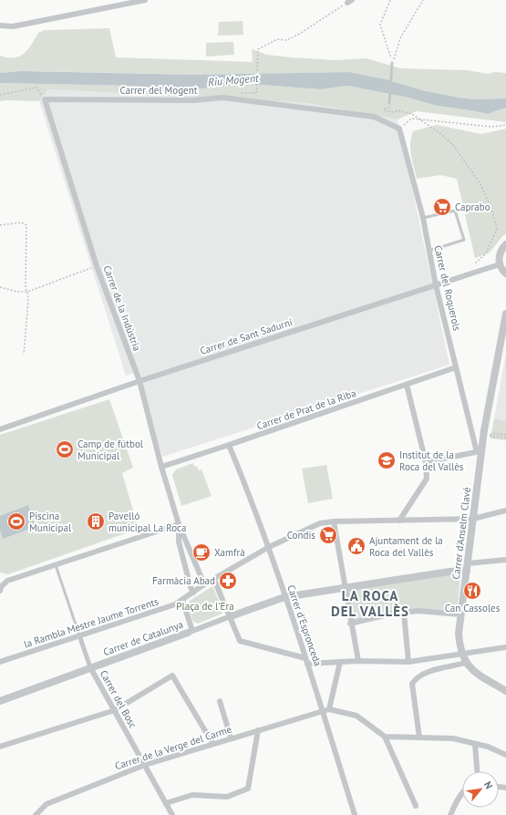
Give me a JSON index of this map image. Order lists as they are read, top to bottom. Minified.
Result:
{"streets":{"street":["Carrer del Mogent","Carrer del Roquerols","Carrer de la Indústria","Carrer de Sant Sadurní","Carrer de Prat de la Riba","Carrer d'Anselm Clavé","la Rambla Mestre Jaume Torrents","Carrer d'Espronceda","Carrer de Catalunya","Carrer del Bosc","Carrer de la Verge del Carme"]},"crossings":[["Carrer del Mogent","Carrer del Roquerols"],["Carrer del Mogent","Carrer de la Indústria"],["Carrer del Roquerols","Carrer de Sant Sadurní"],["Carrer del Roquerols","Carrer de Prat de la Riba"],["Carrer del Roquerols","Carrer d'Anselm Clavé"],["Carrer de la Indústria","Carrer de Sant Sadurní"],["Carrer de la Indústria","Carrer de Prat de la Riba"],["Carrer de la Indústria","la Rambla Mestre Jaume Torrents"],["Carrer de Prat de la Riba","Carrer d'Espronceda"],["Carrer d'Anselm Clavé","la Rambla Mestre Jaume Torrents"],["Carrer d'Anselm Clavé","Carrer de Catalunya"],["la Rambla Mestre Jaume Torrents","Carrer d'Espronceda"],["la Rambla Mestre Jaume Torrents","Carrer del Bosc"],["Carrer d'Espronceda","Carrer de Catalunya"],["Carrer d'Espronceda","Carrer de la Verge del Carme"],["Carrer de Catalunya","Carrer del Bosc"],["Carrer del Bosc","Carrer de la Verge del Carme"]],"districts":["LA ROCA DEL VALLÈS"],"water":["Riu Mogent"],"parks":["Plaça de l'Era"],"places":{"supermarket":["Caprabo","Condis"],"sports":["Camp de fútbol Municipal","Piscina Municipal"],"school or university":["Institut de la Roca del Vallès"],"building":["Pavelló municipal La Roca"],"public building":["Ajuntament de la Roca del Vallès"],"cafe":["Xamfrà"],"pharmacy":["Farmàcia Abad"],"restaurant":["Can Cassoles"]},"north":"top right"}
